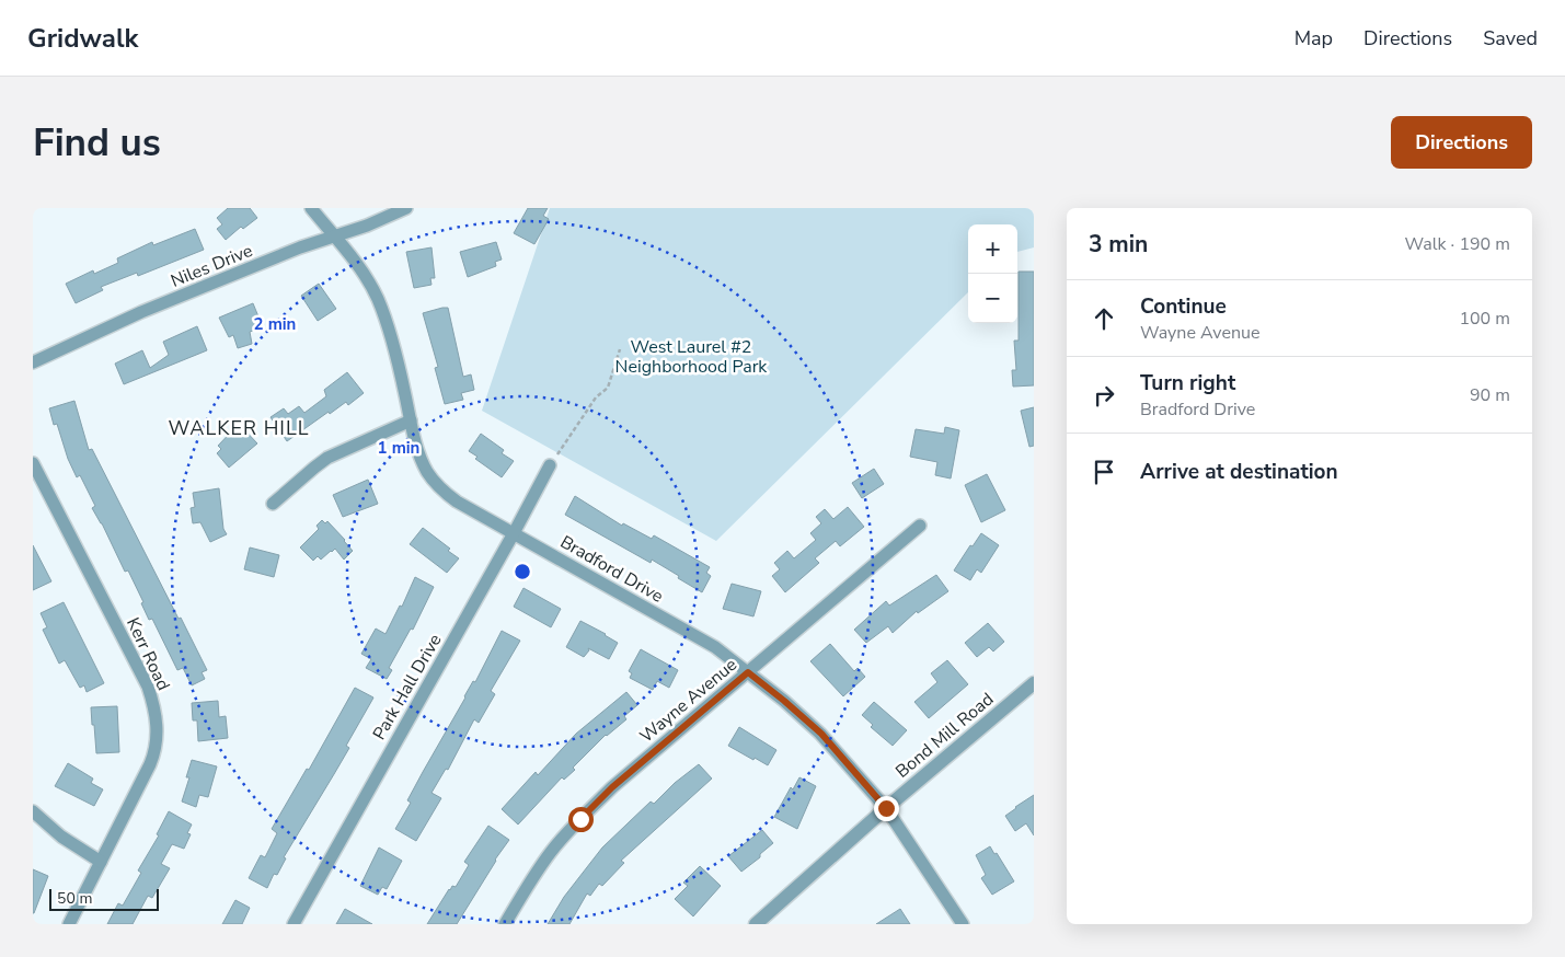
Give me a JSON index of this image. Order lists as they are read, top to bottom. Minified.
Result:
{"streets":{"street":["Niles Drive","Bradford Drive","Kerr Road","Park Hall Drive","Wayne Avenue","Bond Mill Road"]},"crossings":[["Niles Drive","Bradford Drive"],["Bradford Drive","Park Hall Drive"],["Bradford Drive","Wayne Avenue"],["Bradford Drive","Bond Mill Road"]],"districts":["WALKER HILL"],"parks":["West Laurel #2 Neighborhood Park"],"scale_bar":"50 m","page":{"header":"Gridwalk","nav":["Map","Directions","Saved"],"buttons":"Directions","title":"Find us","heading":["3 min","Walk · 190 m"],"map_buttons":["+","−"],"list":[["Continue","Wayne Avenue","100 m"],["Turn right","Bradford Drive","90 m"],"Arrive at destination"],"scale":"50 m"},"rings":["2 min","1 min"]}
